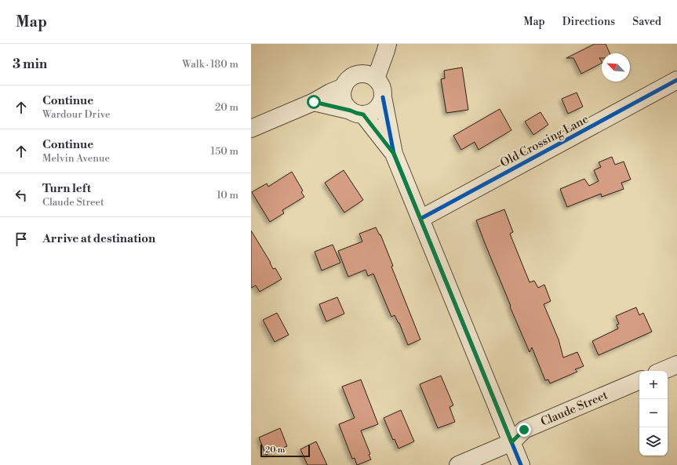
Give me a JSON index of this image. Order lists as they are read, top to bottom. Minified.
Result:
{"streets":{"street":["Old Crossing Lane","Claude Street"]},"scale_bar":"20 m","north":"top left","page":{"header":"Map","nav":["Map","Directions","Saved"],"heading":["3 min","Walk · 180 m"],"list":[["Continue","Wardour Drive","20 m"],["Continue","Melvin Avenue","150 m"],["Turn left","Claude Street","10 m"],"Arrive at destination"],"map_buttons":["+","−"],"scale":"20 m"}}
